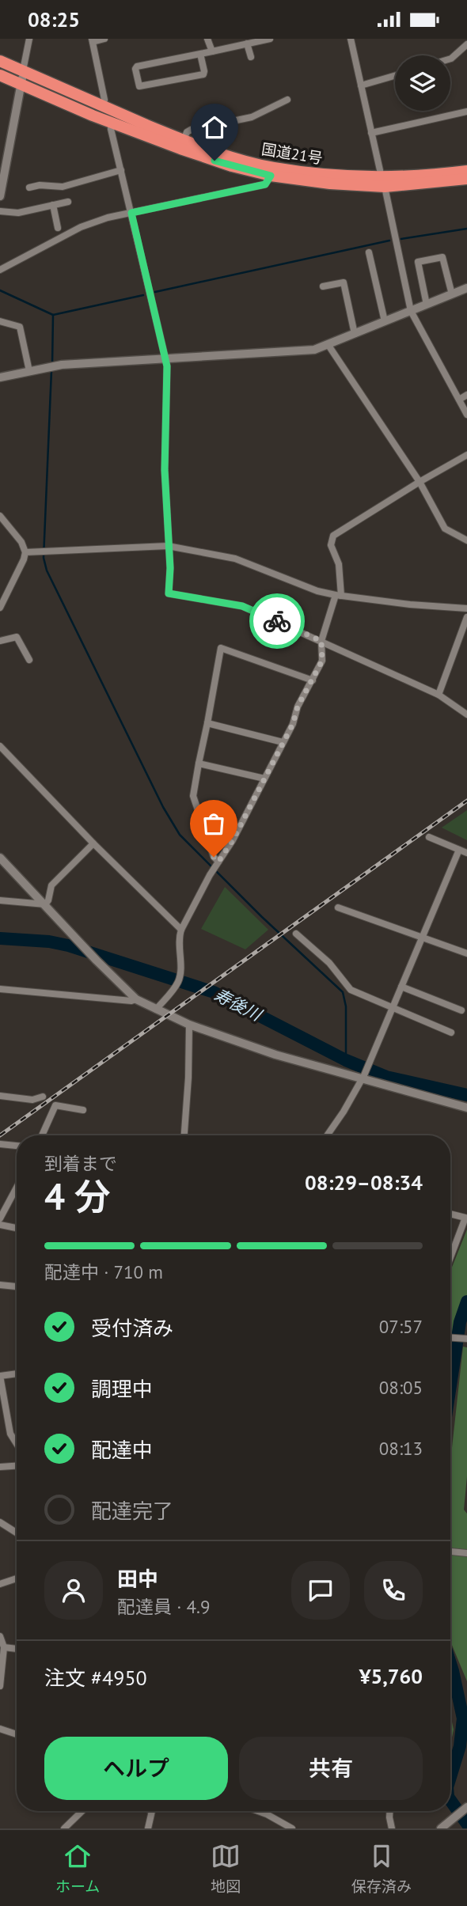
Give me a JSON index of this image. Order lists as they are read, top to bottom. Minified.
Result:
{"streets":{"highway":["国道21号"]},"water":["寿後川"],"page":{"status":"08:25","heading":["4 分","到着まで","08:29–08:34"],"panel":["田中","配達員 · 4.9","注文 #4950","¥5,760"],"bar":"配達中 · 710 m","list":[["受付済み","07:57"],["調理中","08:05"],["配達中","08:13"],"配達完了"],"buttons":["ヘルプ","共有"],"tabs":["ホーム","地図","保存済み"]}}
